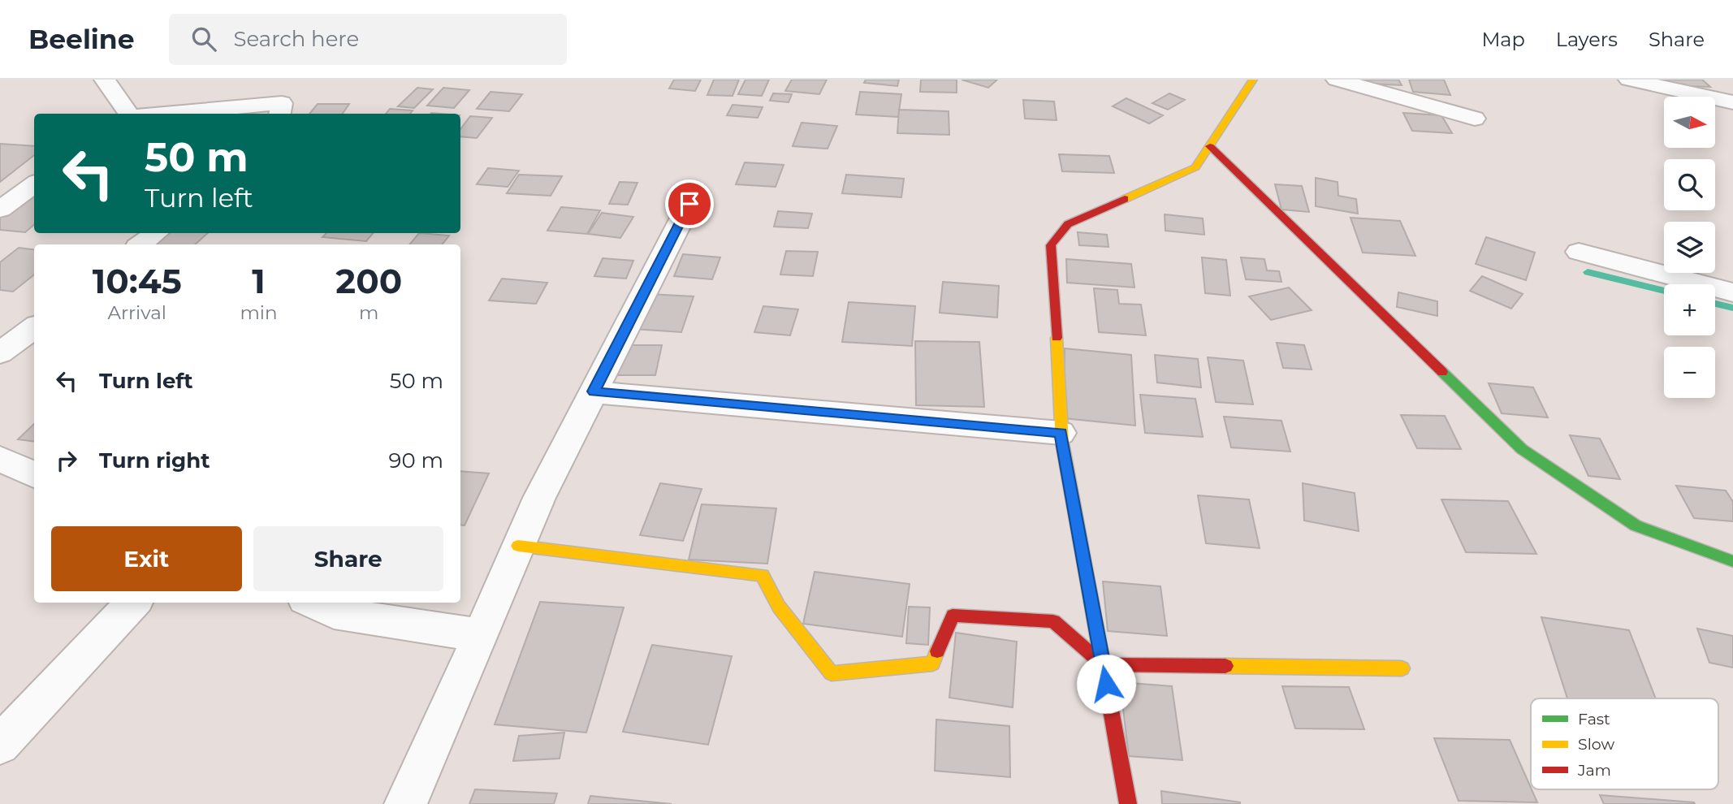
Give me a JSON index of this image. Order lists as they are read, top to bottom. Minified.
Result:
{"legend":["Fast","Slow","Jam"],"north":"right","page":{"header":"Beeline","search":"Search here","nav":["Map","Layers","Share"],"map_buttons":["+","−"],"turn":["50 m","Turn left"],"eta":["10:45","Arrival","1","min","200","m"],"list":[{"name":"Turn left","value":"50 m"},{"name":"Turn right","value":"90 m"}],"buttons":["Exit","Share"]}}
